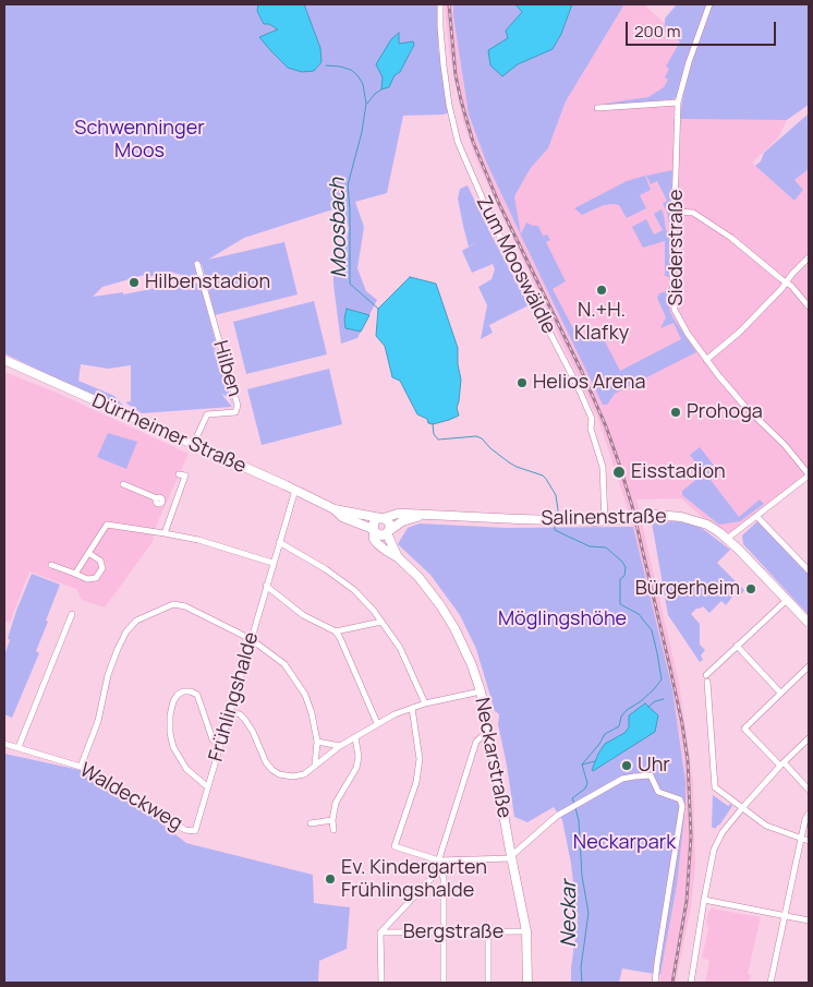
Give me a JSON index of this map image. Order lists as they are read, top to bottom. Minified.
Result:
{"streets":{"main road":["Dürrheimer Straße","Salinenstraße","Neckarstraße"],"street":["Siederstraße","Zum Mooswäldle","Hilben","Frühlingshalde","Waldeckweg","Bergstraße"]},"crossings":[["Zum Mooswäldle","Salinenstraße"],["Hilben","Dürrheimer Straße"],["Dürrheimer Straße","Salinenstraße"],["Dürrheimer Straße","Frühlingshalde"],["Dürrheimer Straße","Neckarstraße"],["Salinenstraße","Neckarstraße"],["Frühlingshalde","Waldeckweg"],["Neckarstraße","Bergstraße"]],"water":["Moosbach","Neckar"],"parks":["Schwenninger Moos","Möglingshöhe","Neckarpark"],"places":["Hilbenstadion","N.+H. Klafky","Helios Arena","Prohoga","Eisstadion","Bürgerheim","Uhr","Ev. Kindergarten Frühlingshalde"],"scale_bar":"200 m"}
